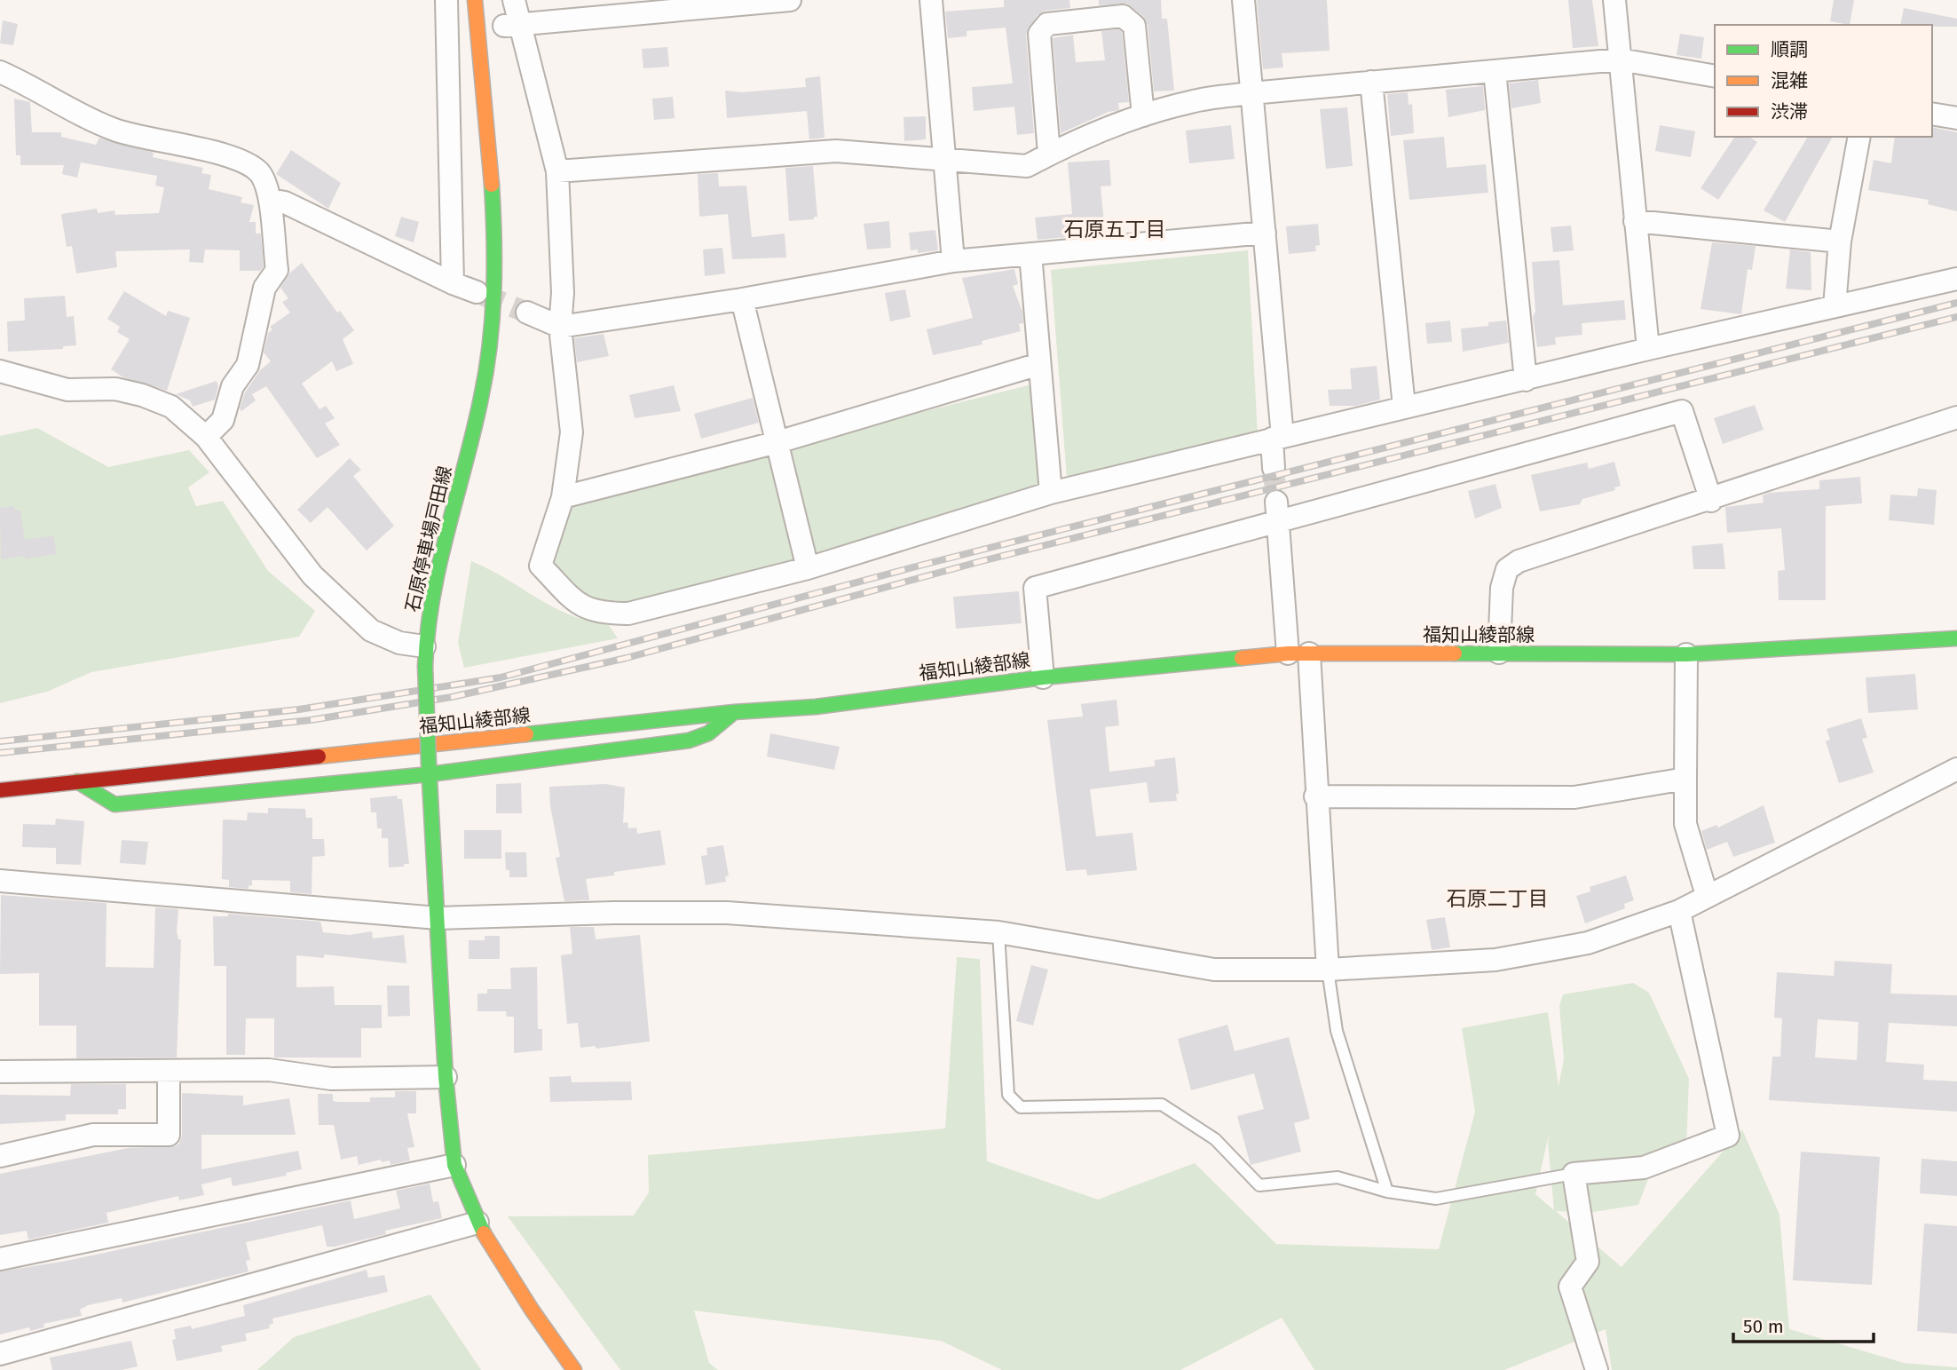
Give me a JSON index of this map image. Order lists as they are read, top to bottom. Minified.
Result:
{"streets":{"main road":["石原停車場戸田線","福知山綾部線"]},"districts":["石原五丁目","石原二丁目"],"legend":["順調","混雑","渋滞"],"scale_bar":"50 m"}
